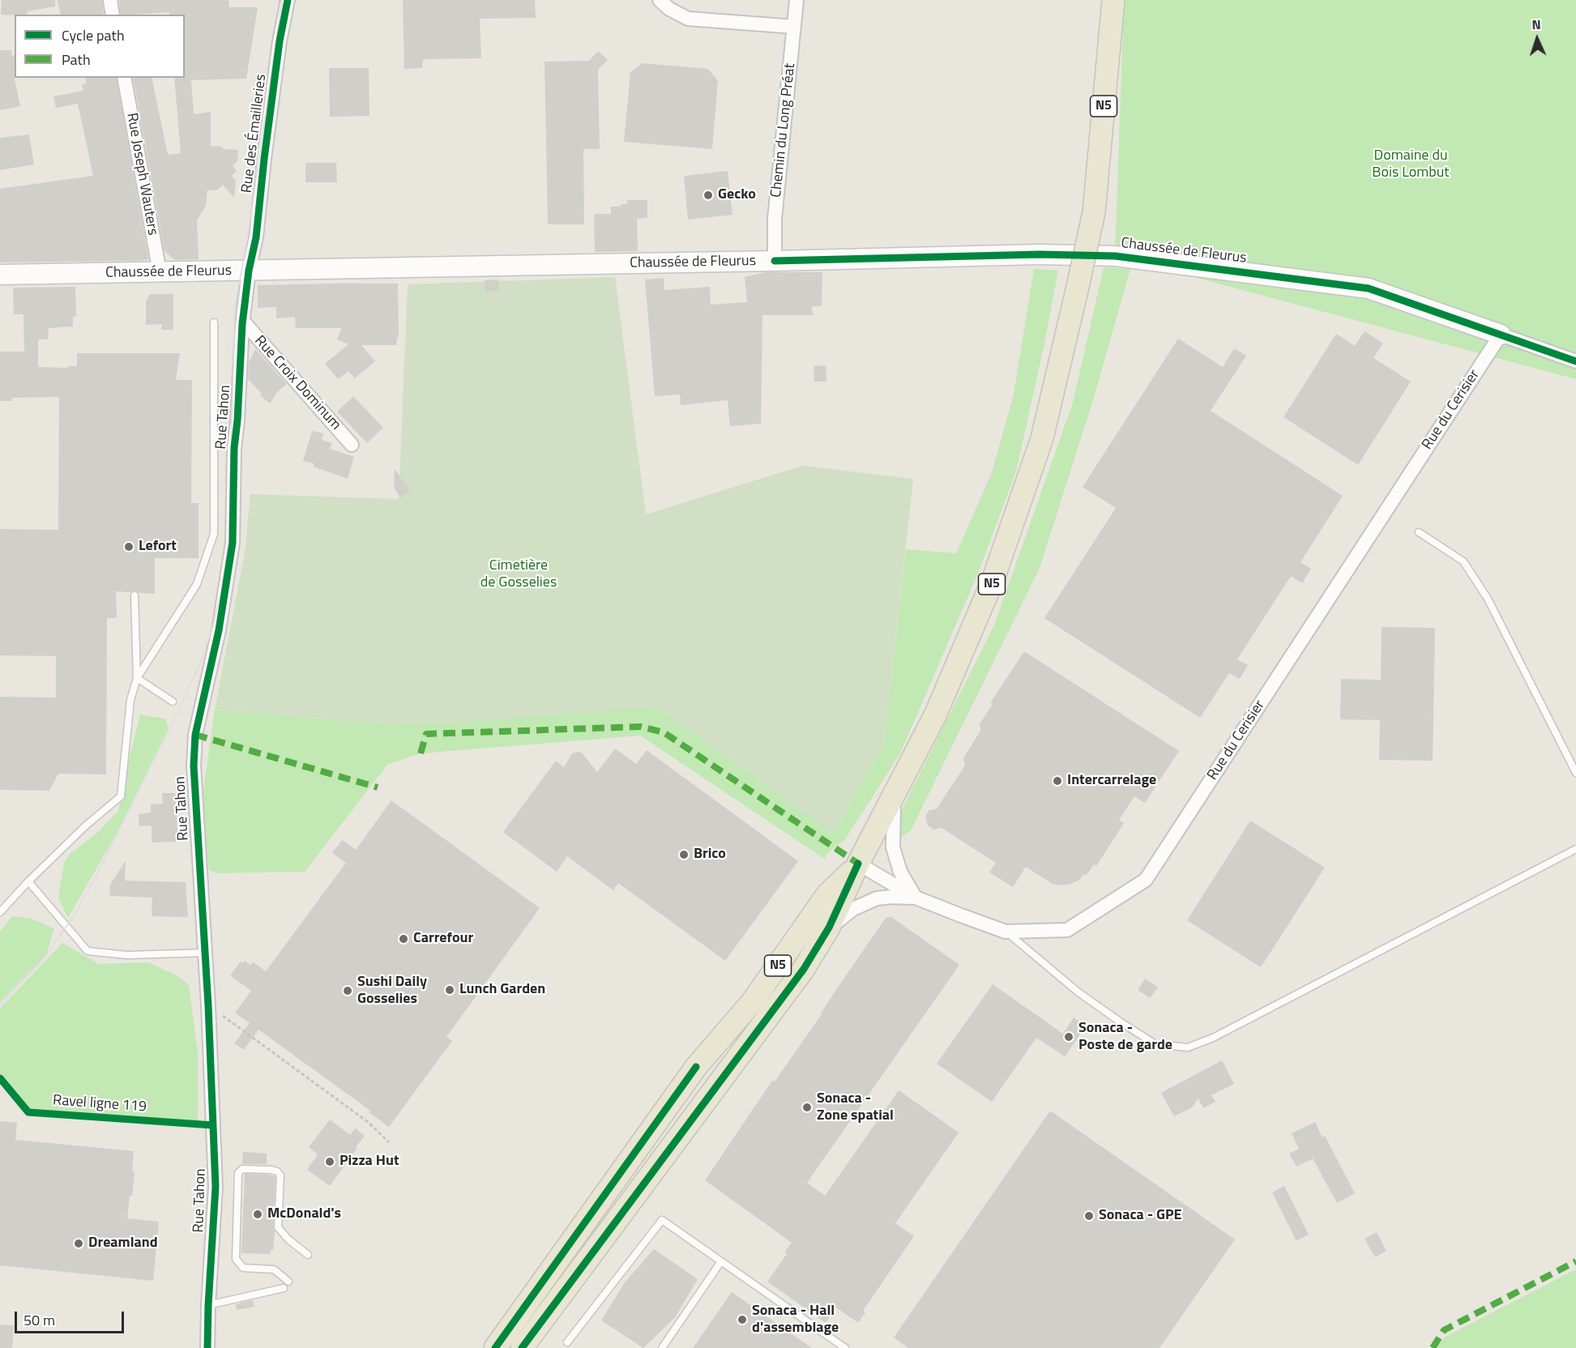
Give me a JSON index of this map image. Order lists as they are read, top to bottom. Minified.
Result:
{"streets":{"main road":["N5","Chaussée de Fleurus"],"street":["Chemin du Long Préat","Rue des Émailleries","Rue Joseph Wauters","Rue Croix Dominum","Rue du Cerisier","Rue Tahon"],"cycle path":["Ravel ligne 119"]},"crossings":[["N5","Rue du Cerisier"],["Chemin du Long Préat","Chaussée de Fleurus"],["Rue des Émailleries","Chaussée de Fleurus"],["Rue des Émailleries","Rue Tahon"],["Rue Joseph Wauters","Chaussée de Fleurus"],["Chaussée de Fleurus","Rue du Cerisier"],["Chaussée de Fleurus","Rue Tahon"],["Rue Croix Dominum","Rue Tahon"]],"parks":["Domaine du Bois Lombut","Cimetière de Gosselies"],"places":["Gecko","Lefort","Intercarrelage","Brico","Carrefour","Lunch Garden","Sushi Daily Gosselies","Sonaca - Poste de garde","Sonaca - Zone spatial","Pizza Hut","McDonald's","Sonaca - GPE","Dreamland","Sonaca - Hall d'assemblage"],"legend":["Cycle path","Path"],"scale_bar":"50 m","north":"top"}
